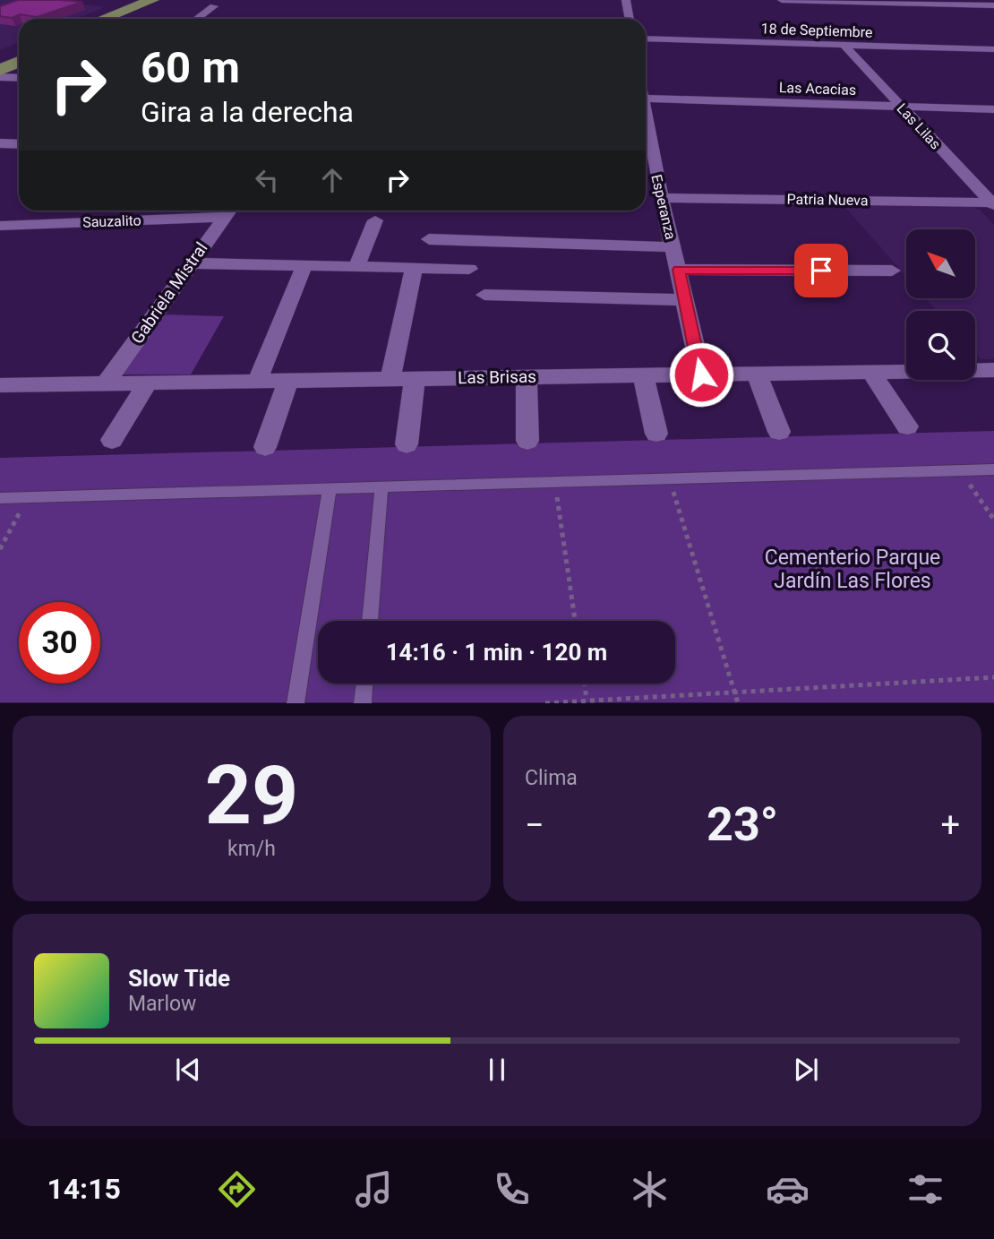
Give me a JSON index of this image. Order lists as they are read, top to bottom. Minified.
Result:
{"streets":{"street":["18 de Septiembre","Las Acacias","Las Lilas","Patria Nueva","Esperanza","Sauzalito","Gabriela Mistral","Las Brisas"]},"crossings":[["18 de Septiembre","Las Lilas"],["Las Acacias","Las Lilas"],["Las Lilas","Patria Nueva"],["Patria Nueva","Esperanza"],["Esperanza","Las Brisas"],["Sauzalito","Gabriela Mistral"],["Gabriela Mistral","Las Brisas"]],"parks":["Cementerio Parque Jardín Las Flores"],"north":"top left","page":{"turn":["60 m","Gira a la derecha"],"limit":"30","trip":"14:16 · 1 min · 120 m","tile":[["29","km/h"],"Clima"],"heat":["−","23°","+"],"song":["Slow Tide","Marlow"],"tabs":"14:15"}}
